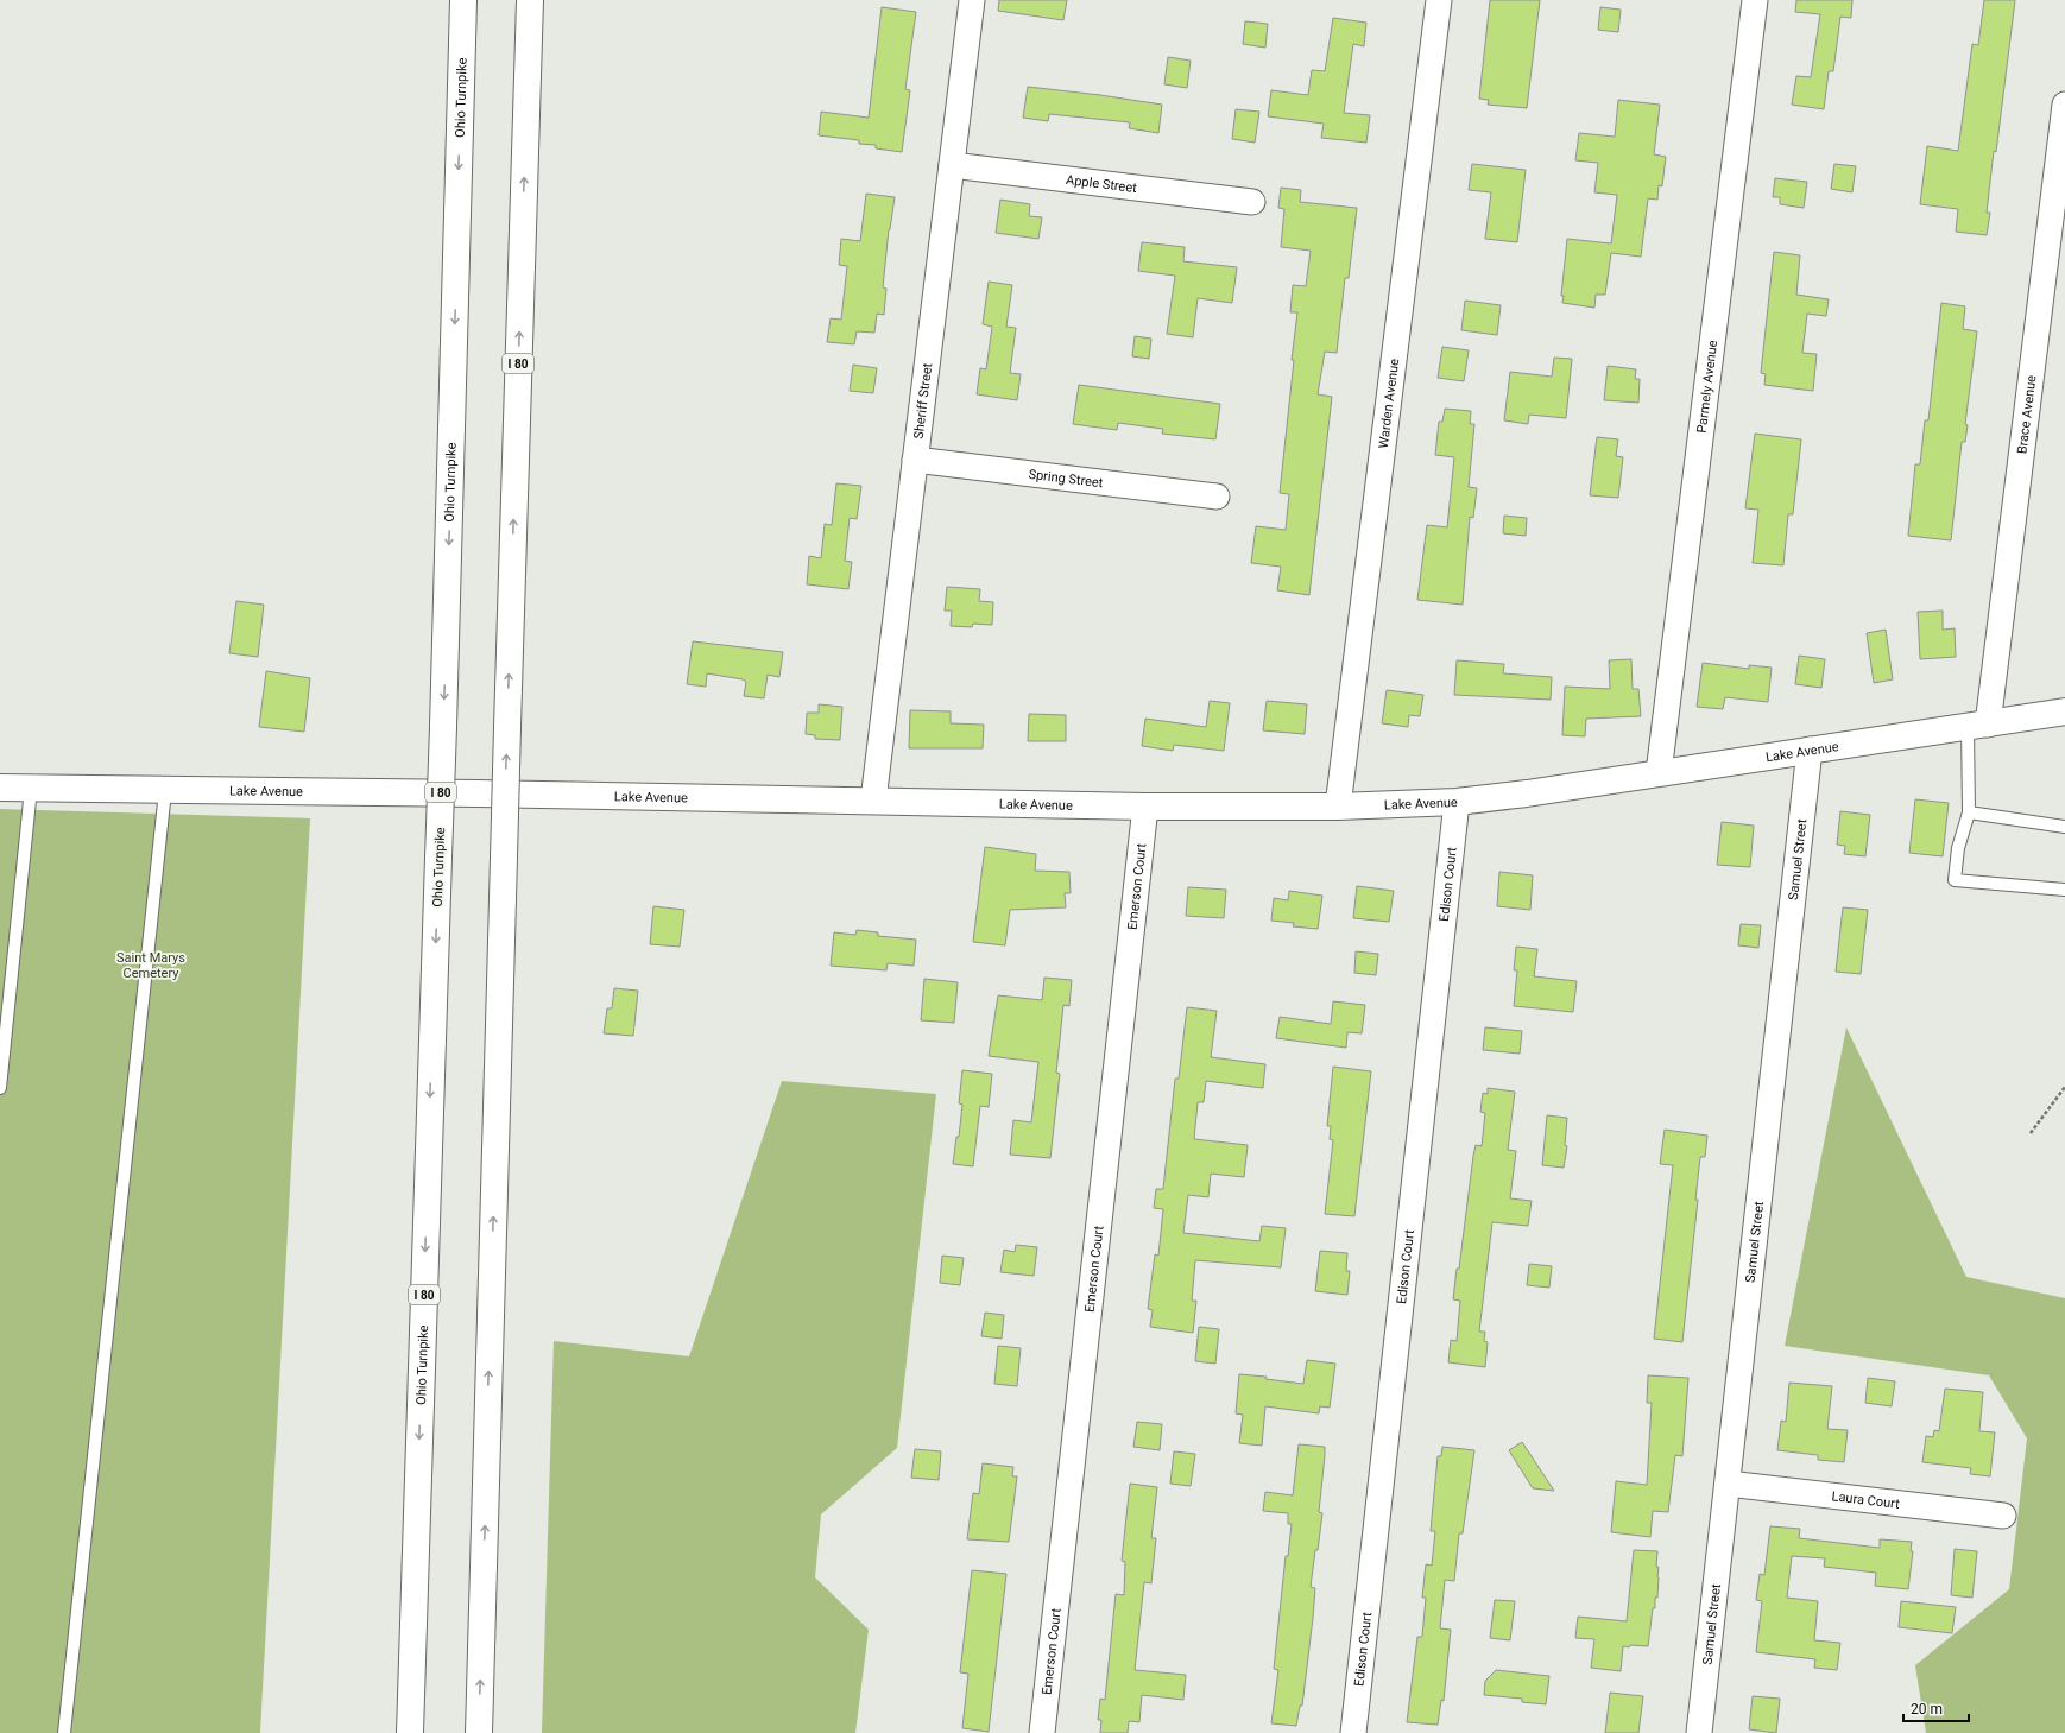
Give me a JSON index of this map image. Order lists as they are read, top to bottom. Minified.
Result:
{"streets":{"main road":["Ohio Turnpike","I 80","Lake Avenue"],"street":["Apple Street","Parmely Avenue","Sheriff Street","Warden Avenue","Brace Avenue","Spring Street","Samuel Street","Edison Court","Emerson Court","Laura Court"]},"crossings":[["Apple Street","Sheriff Street"],["Parmely Avenue","Lake Avenue"],["Sheriff Street","Spring Street"],["Sheriff Street","Lake Avenue"],["Warden Avenue","Lake Avenue"],["Brace Avenue","Lake Avenue"],["Lake Avenue","Samuel Street"],["Lake Avenue","Edison Court"],["Lake Avenue","Emerson Court"],["Samuel Street","Laura Court"]],"parks":["Saint Marys Cemetery"],"scale_bar":"20 m"}
